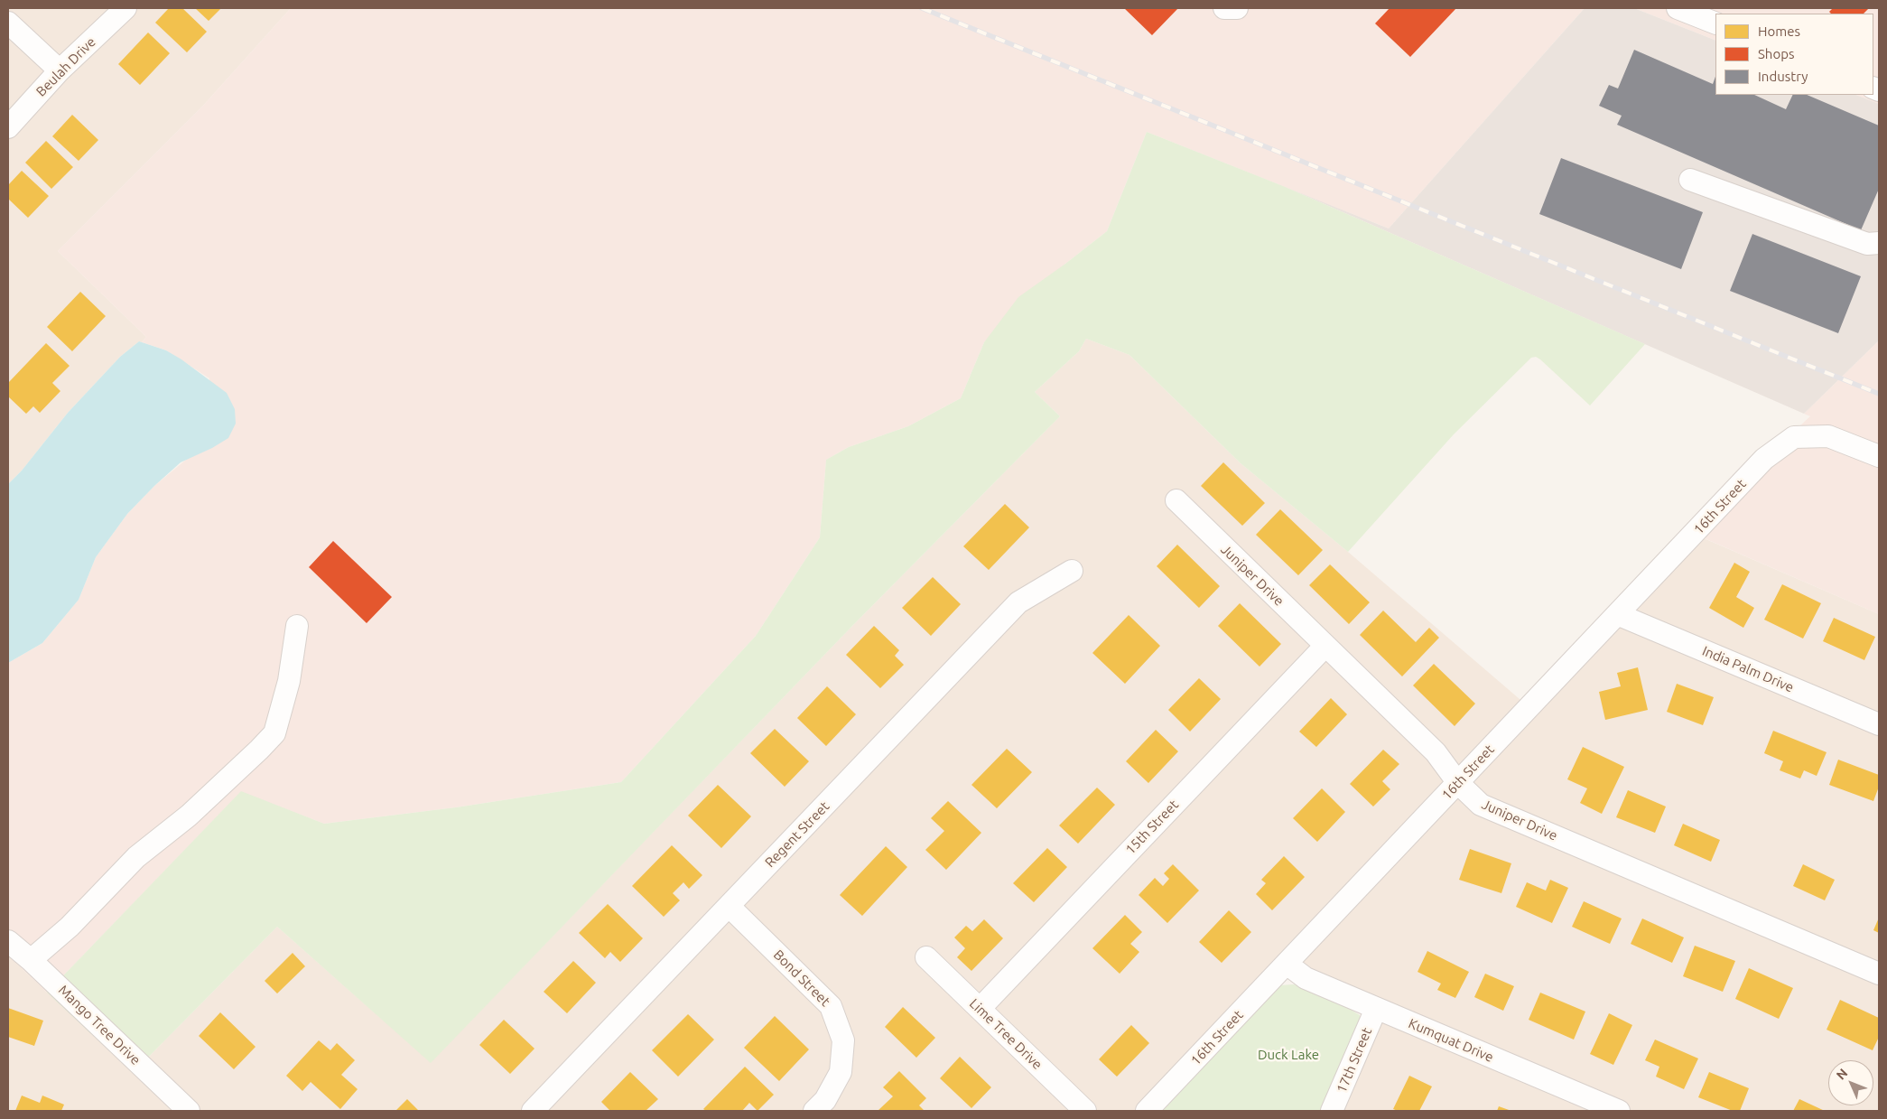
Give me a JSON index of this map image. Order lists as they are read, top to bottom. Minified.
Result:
{"streets":{"street":["Beulah Drive","16th Street","Juniper Drive","India Palm Drive","15th Street","Regent Street","Bond Street","Mango Tree Drive","Lime Tree Drive","Kumquat Drive","17th Street"]},"crossings":[["16th Street","Juniper Drive"],["16th Street","India Palm Drive"],["16th Street","Kumquat Drive"],["Juniper Drive","15th Street"],["15th Street","Lime Tree Drive"],["Regent Street","Bond Street"],["Kumquat Drive","17th Street"]],"parks":["Duck Lake"],"legend":["Homes","Shops","Industry"],"north":"top left"}
